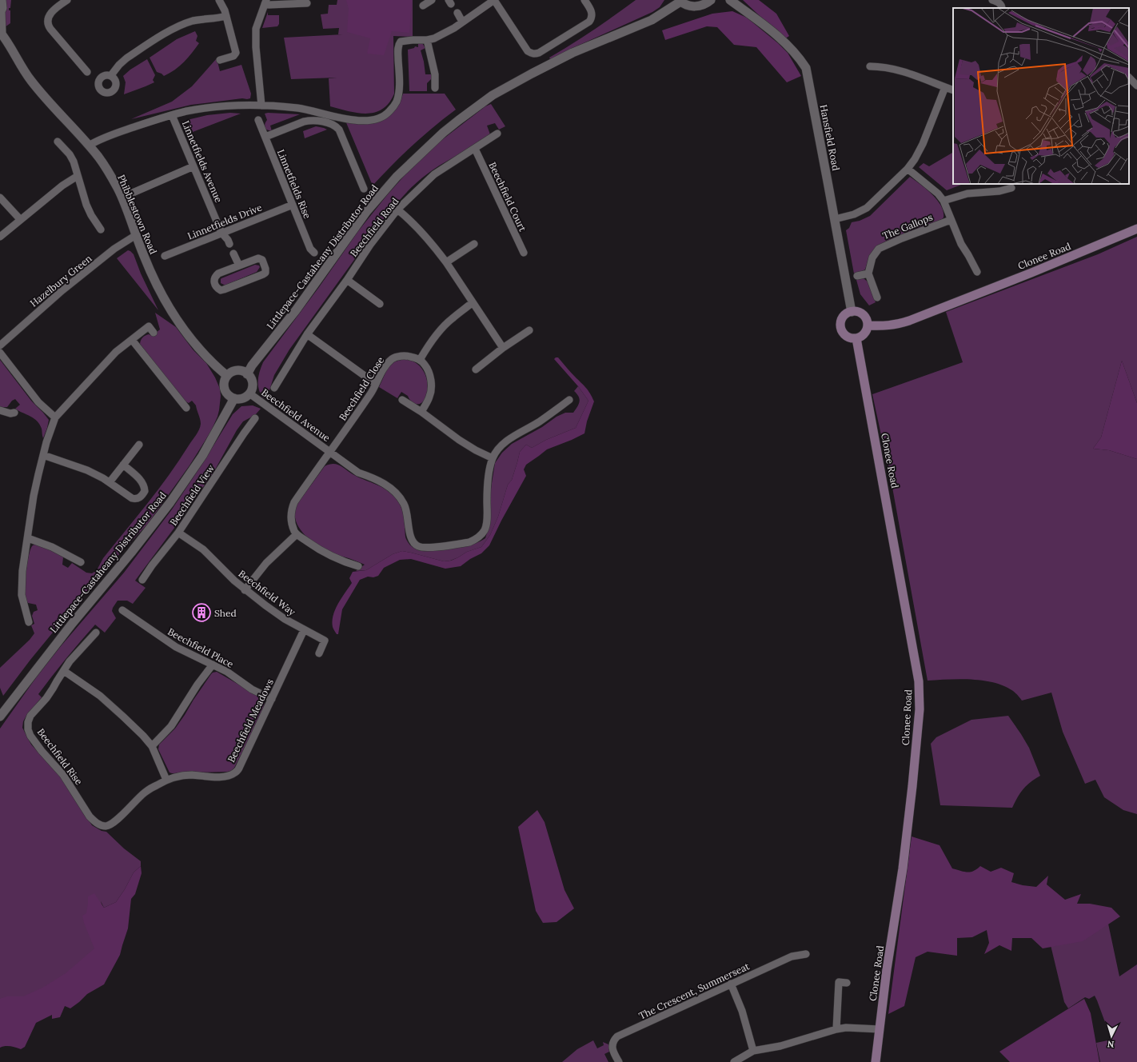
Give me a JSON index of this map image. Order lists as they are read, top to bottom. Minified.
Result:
{"streets":{"main road":["Clonee Road"],"street":["Hansfield Road","Linnetfields Avenue","Linnetfields Rise","Beechfield Court","Phibblestown Road","Linnetfields Drive","The Gallops","Beechfield Road","Littlepace-Castaheany Distributor Road","Hazelbury Green","Beechfield Close","Beechfield Avenue","Beechfield View","Beechfield Way","Beechfield Place","Beechfield Meadows","Beechfield Rise","The Crescent, Summerseat"]},"crossings":[["Hansfield Road","Clonee Road"],["Linnetfields Avenue","Linnetfields Drive"],["Linnetfields Rise","Linnetfields Drive"],["Beechfield Court","Beechfield Road"],["Phibblestown Road","Littlepace-Castaheany Distributor Road"],["Phibblestown Road","Hazelbury Green"],["Phibblestown Road","Beechfield Avenue"],["Littlepace-Castaheany Distributor Road","Beechfield Avenue"],["Beechfield Close","Beechfield Avenue"],["Beechfield View","Beechfield Way"],["Beechfield Way","Beechfield Meadows"],["Beechfield Place","Beechfield Meadows"],["Beechfield Meadows","Beechfield Rise"]],"places":{"building":["Shed"]},"north":"bottom"}
